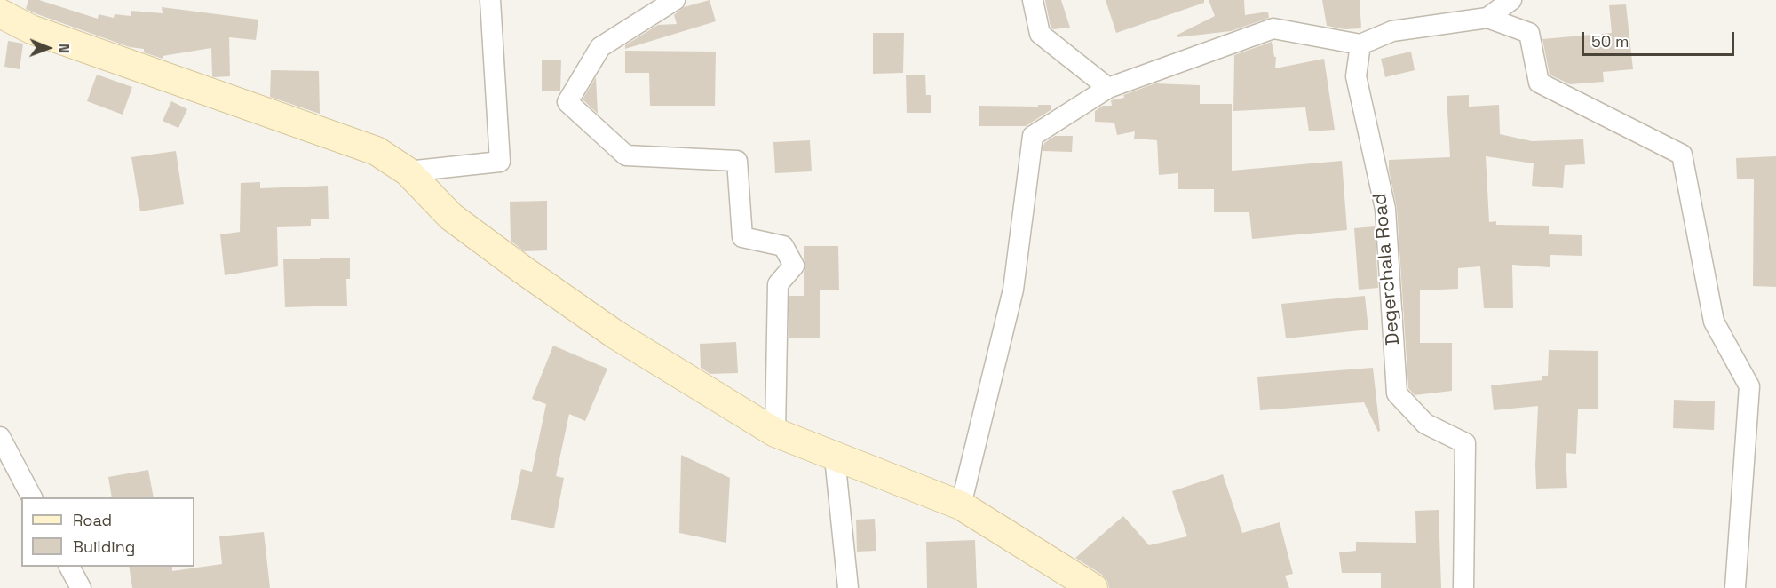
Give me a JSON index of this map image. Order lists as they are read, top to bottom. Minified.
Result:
{"streets":{"street":["Degerchala Road"]},"legend":["Road","Building"],"scale_bar":"50 m","north":"right"}
